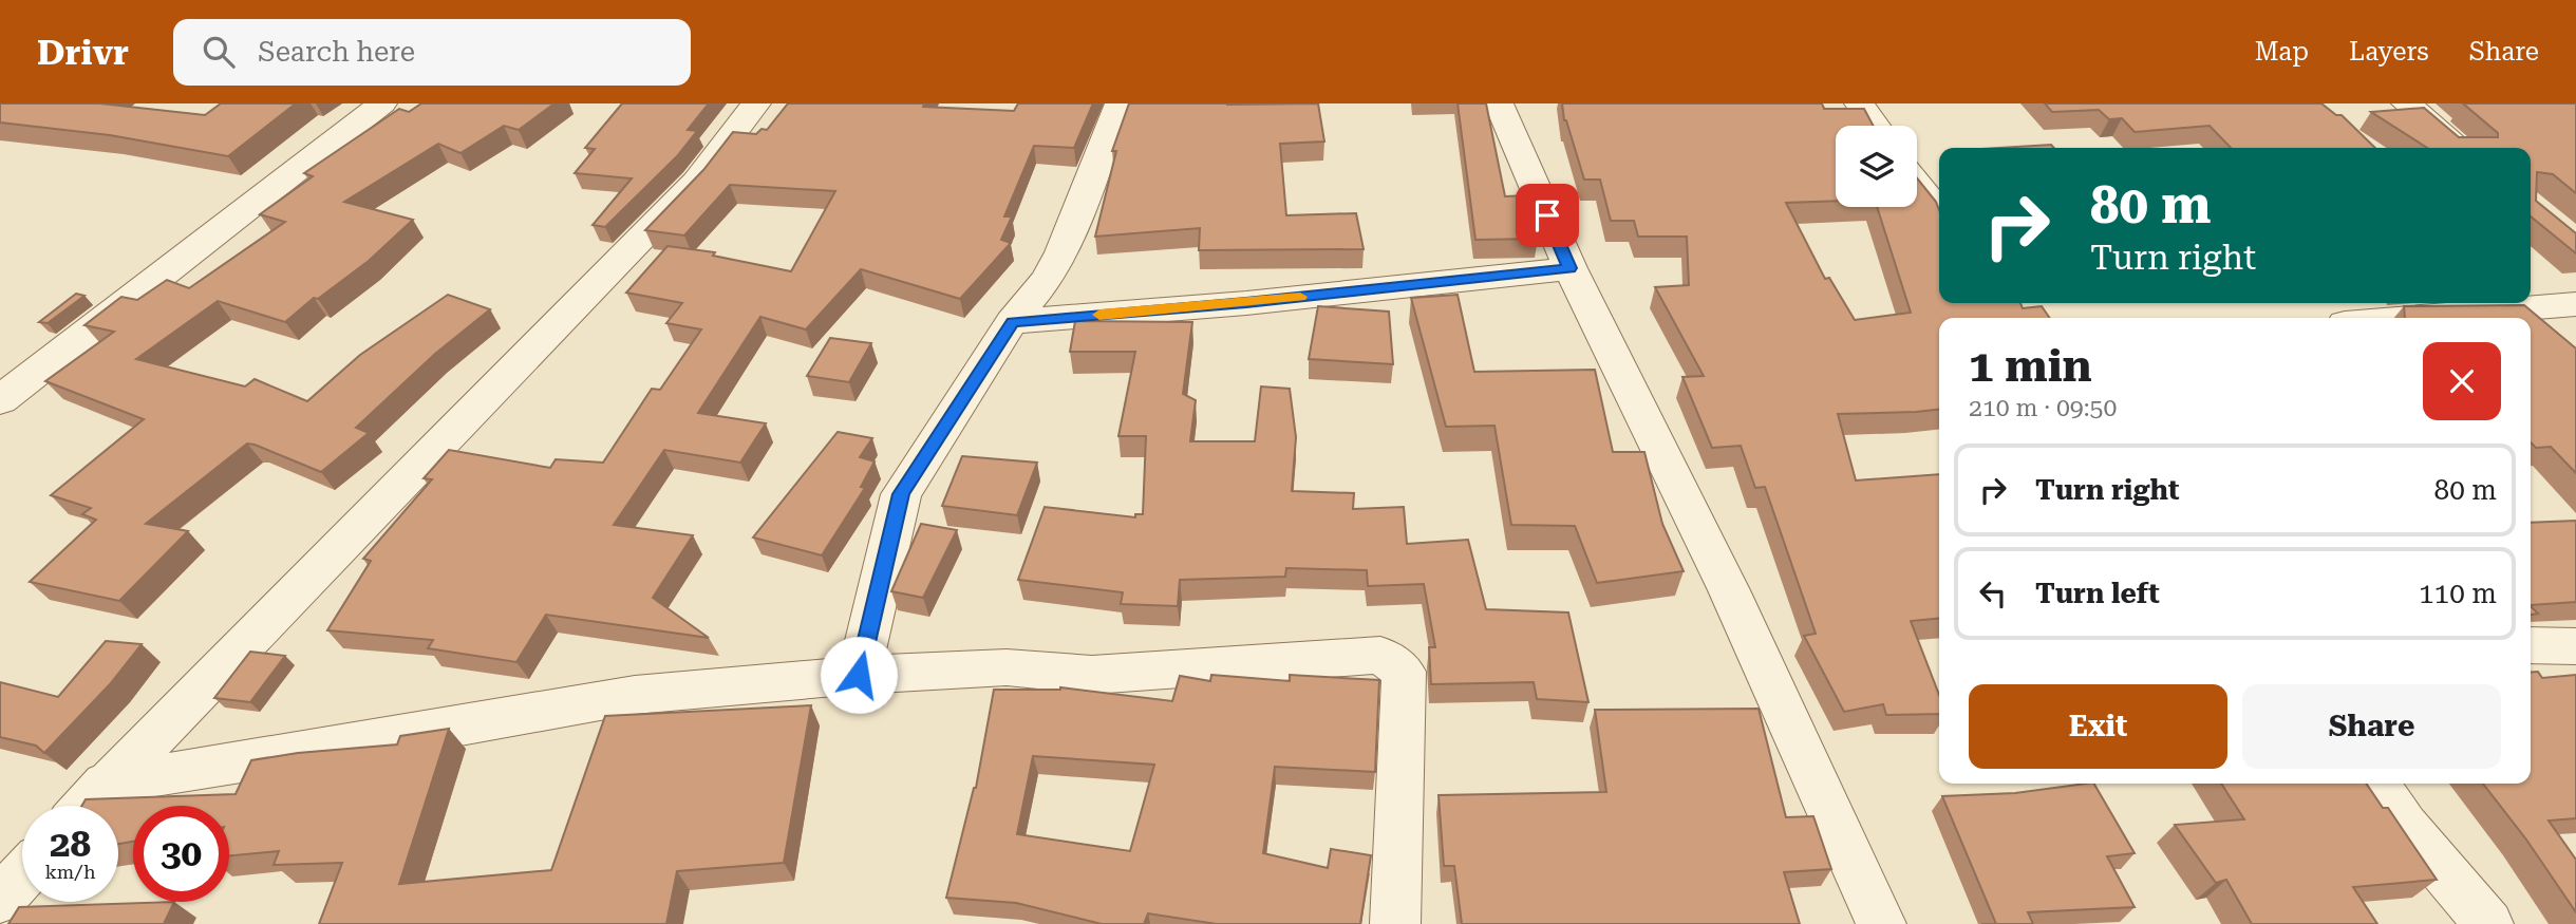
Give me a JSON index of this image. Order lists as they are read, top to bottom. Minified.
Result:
{"page":{"header":"Drivr","search":"Search here","nav":["Map","Layers","Share"],"turn":["80 m","Turn right"],"heading":["1 min","210 m · 09:50"],"list":[{"name":"Turn right","value":"80 m"},{"name":"Turn left","value":"110 m"}],"buttons":["Exit","Share"],"speed":"28 km/h","limit":"30"}}
